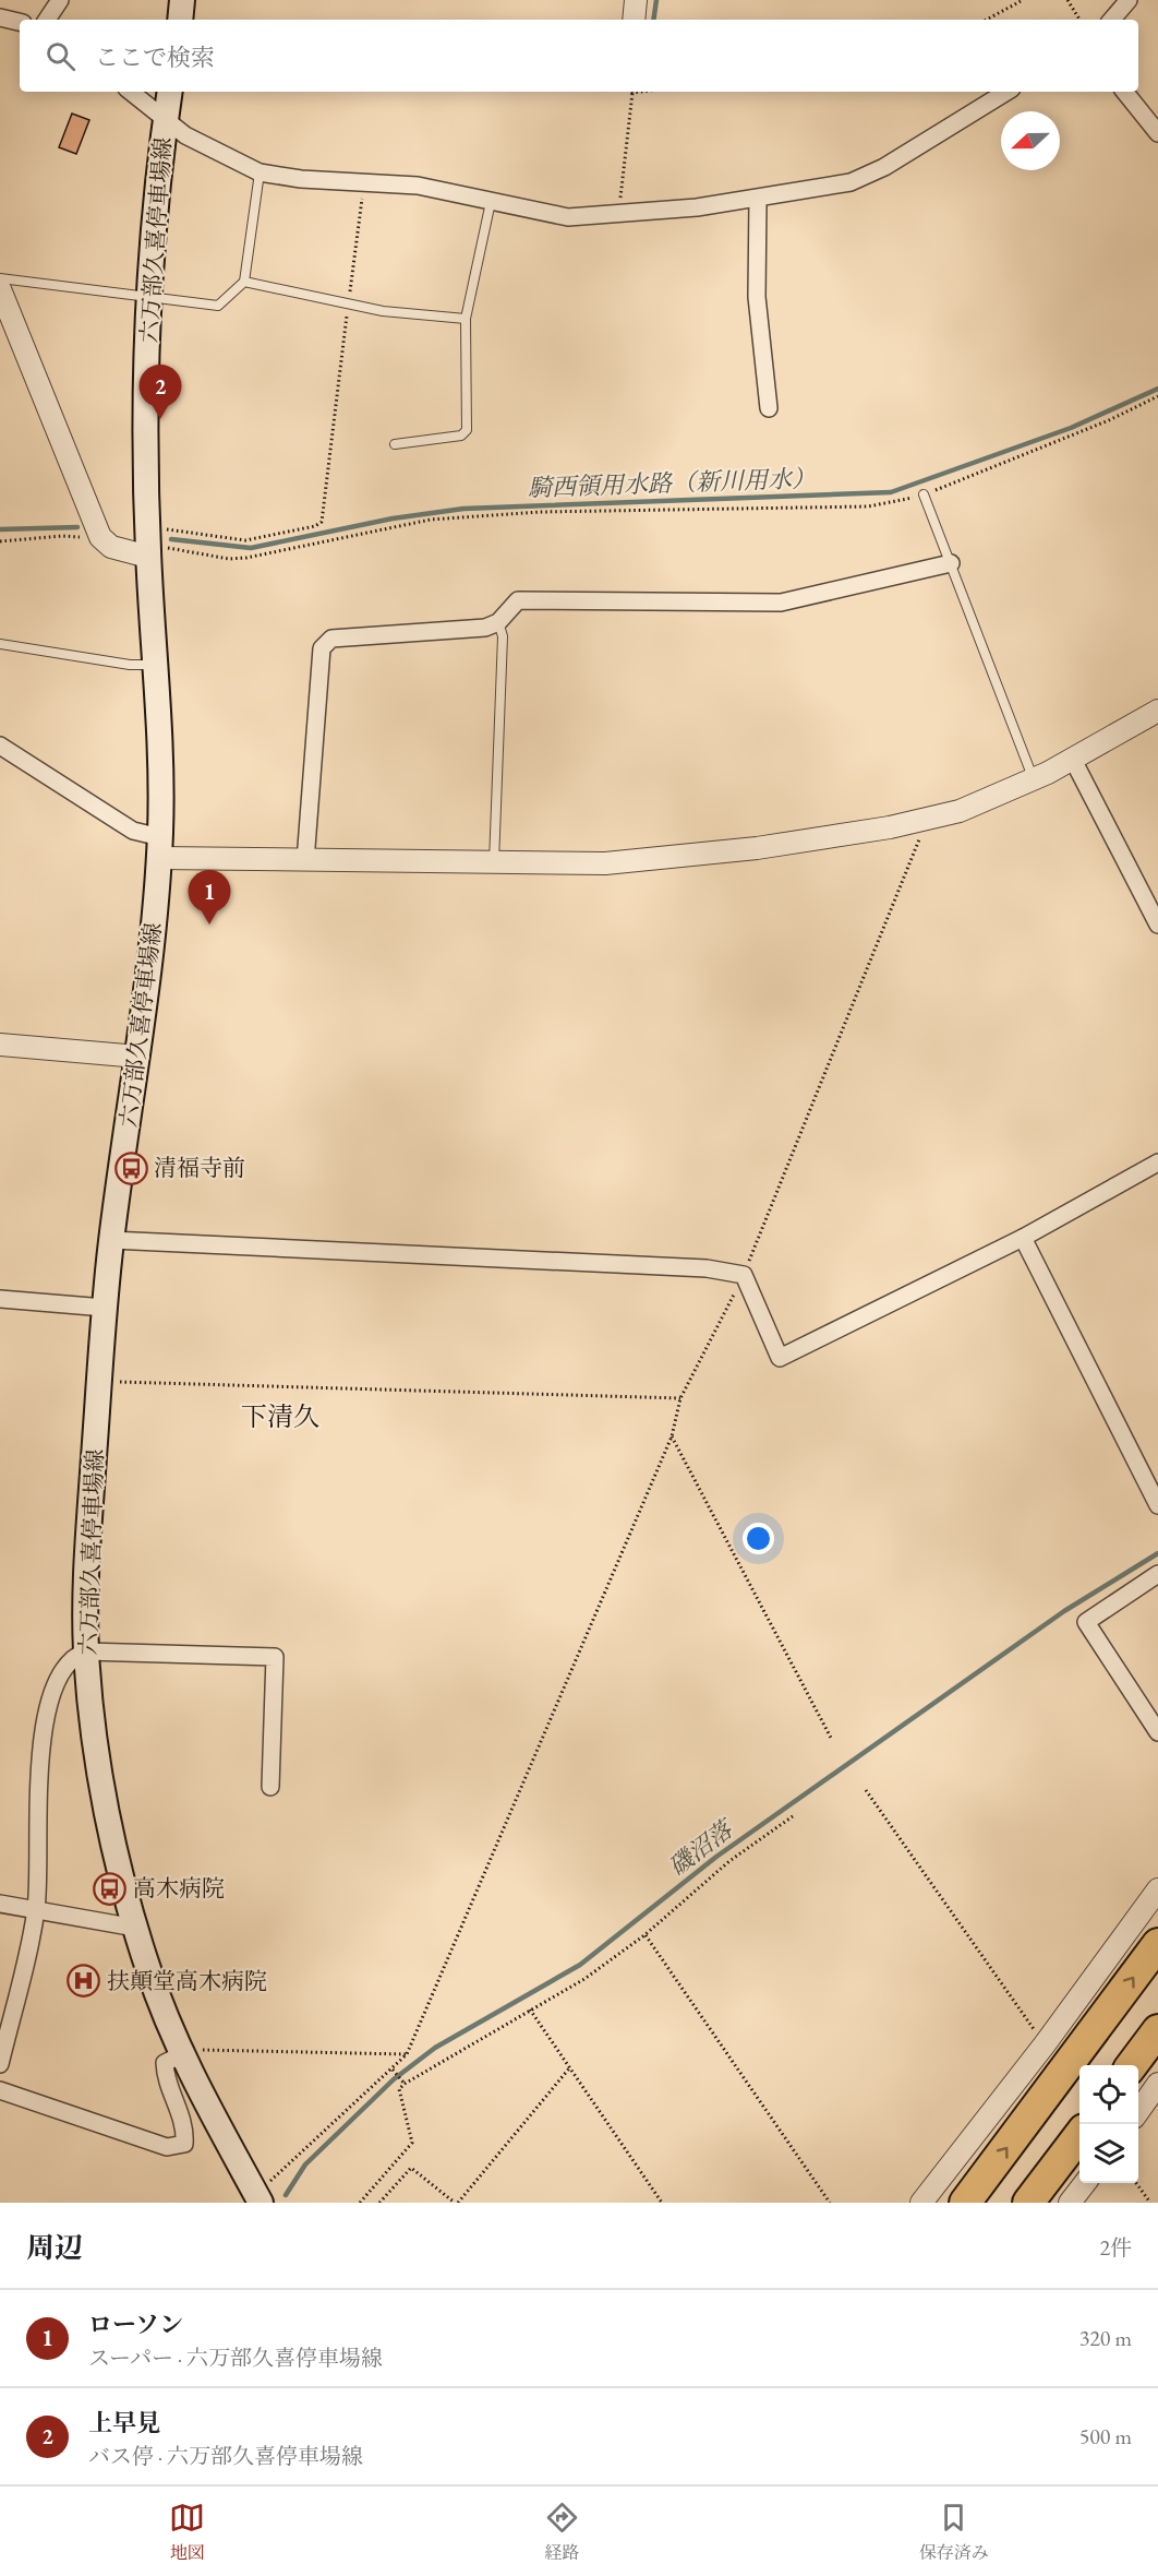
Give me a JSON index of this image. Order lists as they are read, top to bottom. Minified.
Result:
{"streets":{"main road":["六万部久喜停車場線"]},"districts":["下清久"],"water":["騎西領用水路（新川用水）","磯沼落"],"places":{"bus stop":["清福寺前","高木病院"],"hospital":["扶顛堂高木病院"]},"north":"left","page":{"search":"ここで検索","pins":["2","1"],"heading":["周辺","2件"],"list":[{"mark":"1","name":"ローソン","note":"スーパー · 六万部久喜停車場線","value":"320 m"},{"mark":"2","name":"上早見","note":"バス停 · 六万部久喜停車場線","value":"500 m"}],"nav":["地図","経路","保存済み"]}}
